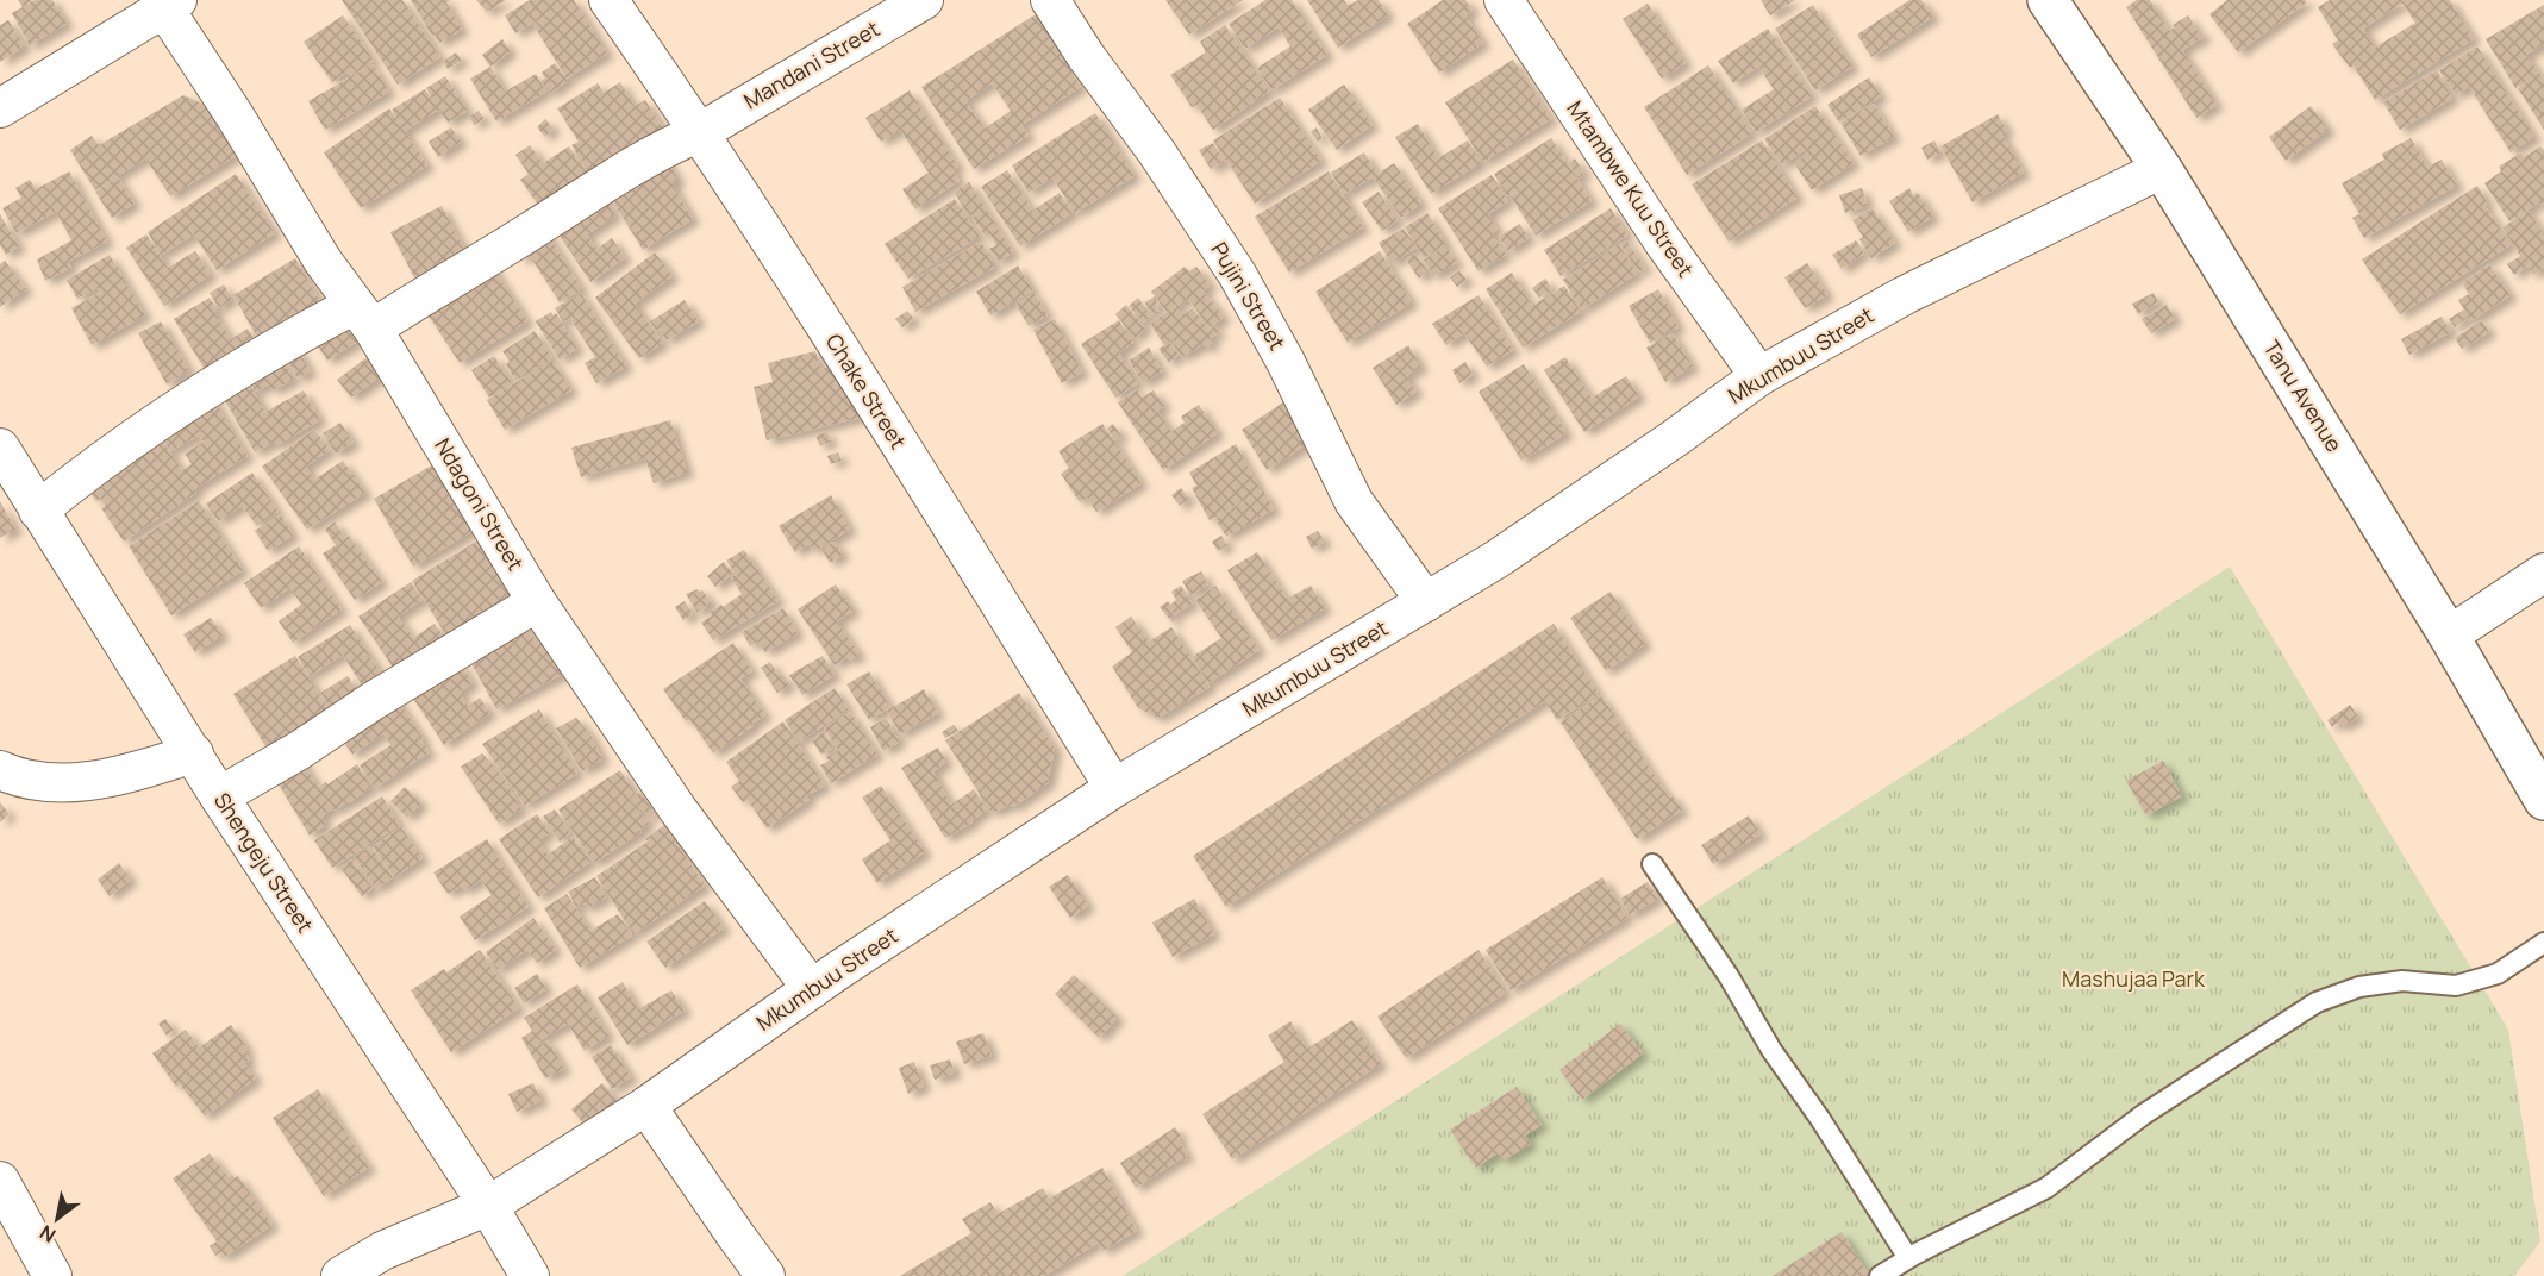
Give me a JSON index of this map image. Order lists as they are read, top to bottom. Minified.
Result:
{"streets":{"street":["Mandani Street","Mtambwe Kuu Street","Pujini Street","Mkumbuu Street","Chake Street","Tanu Avenue","Ndagoni Street","Shengeju Street"]},"crossings":[["Mandani Street","Chake Street"],["Mandani Street","Ndagoni Street"],["Mandani Street","Shengeju Street"],["Mtambwe Kuu Street","Mkumbuu Street"],["Pujini Street","Mkumbuu Street"],["Mkumbuu Street","Chake Street"],["Mkumbuu Street","Tanu Avenue"],["Mkumbuu Street","Ndagoni Street"],["Mkumbuu Street","Shengeju Street"]],"parks":["Mashujaa Park"],"north":"bottom left"}
